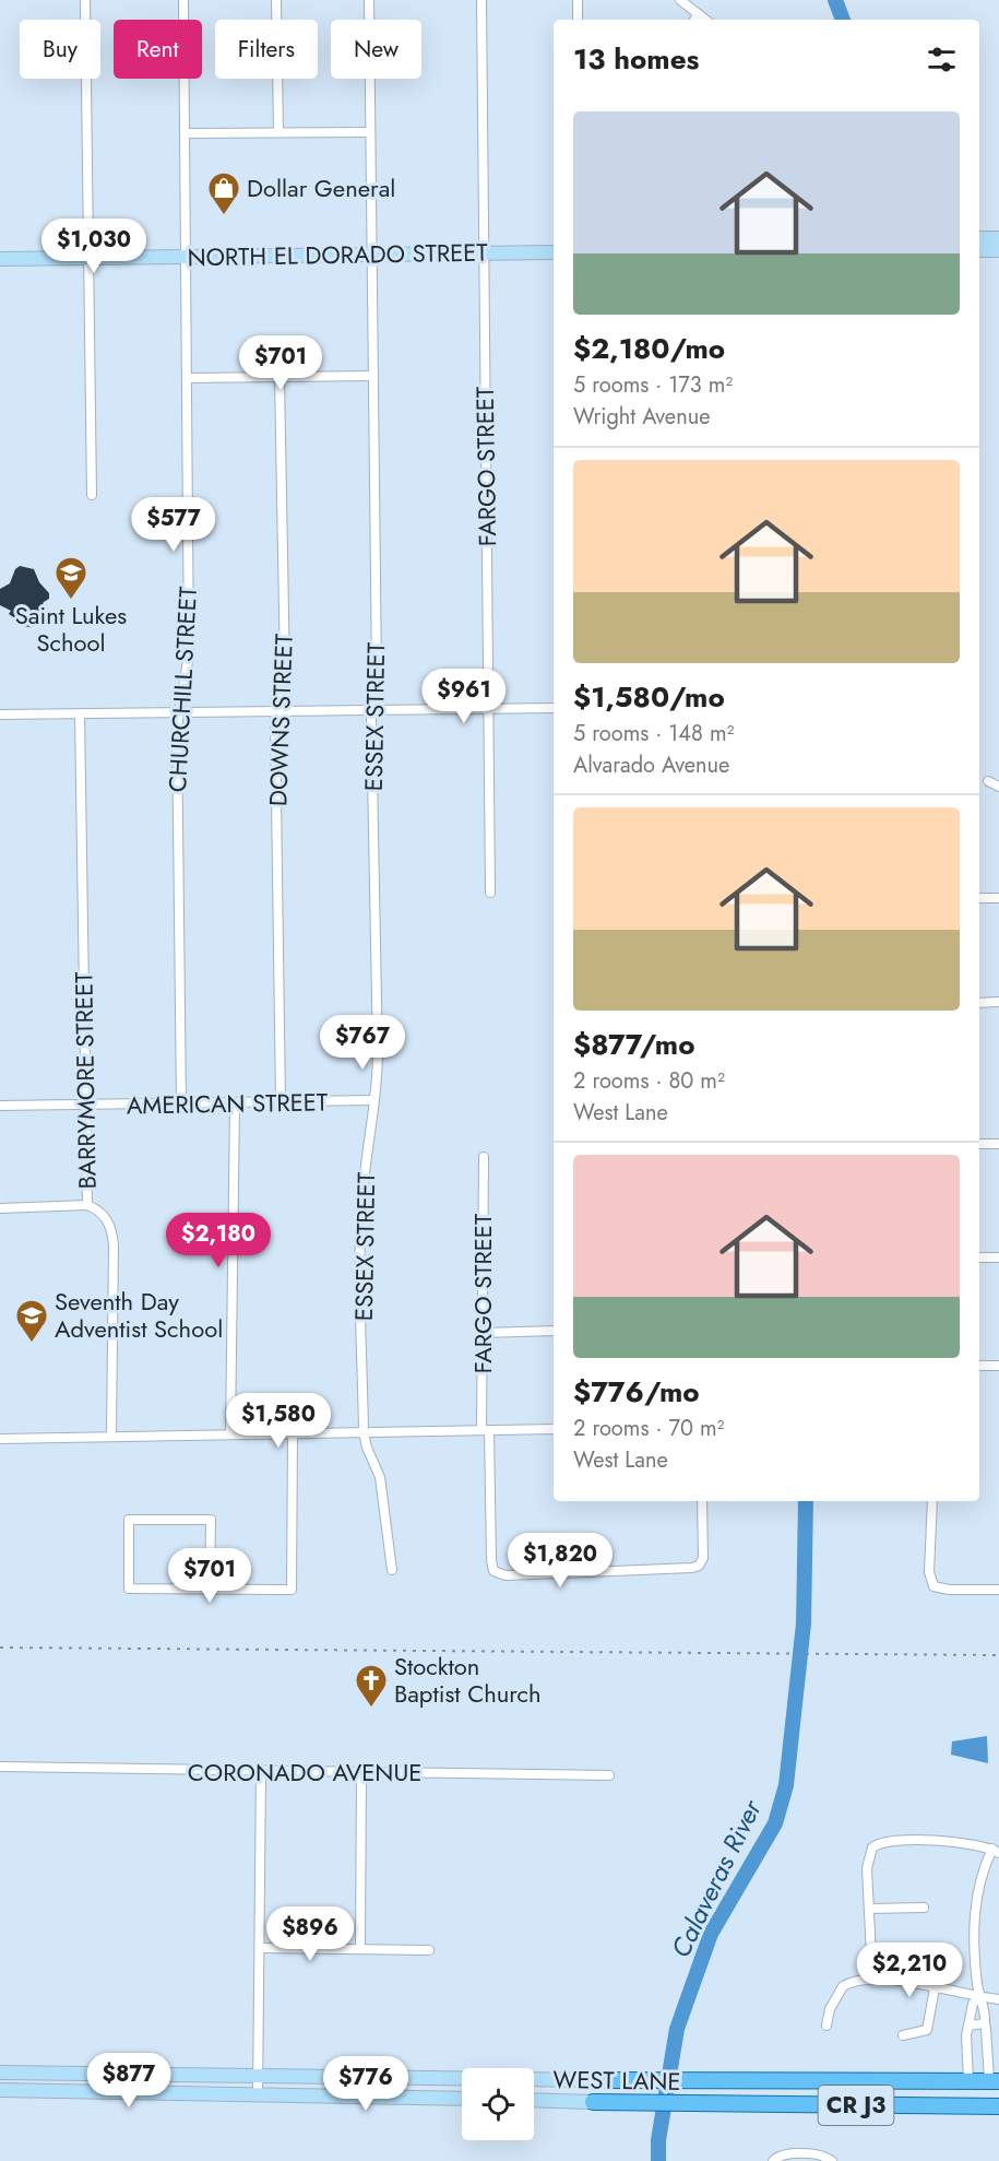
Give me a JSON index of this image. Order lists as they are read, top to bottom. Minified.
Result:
{"streets":{"main road":["NORTH EL DORADO STREET","WEST LANE","CR J3"],"street":["FARGO STREET","CHURCHILL STREET","ESSEX STREET","DOWNS STREET","BARRYMORE STREET","AMERICAN STREET","CORONADO AVENUE"]},"crossings":[["NORTH EL DORADO STREET","FARGO STREET"],["NORTH EL DORADO STREET","CHURCHILL STREET"],["NORTH EL DORADO STREET","ESSEX STREET"],["CHURCHILL STREET","AMERICAN STREET"],["ESSEX STREET","AMERICAN STREET"],["DOWNS STREET","AMERICAN STREET"],["BARRYMORE STREET","AMERICAN STREET"]],"water":["Calaveras River"],"places":{"shop":["Dollar General"],"school or university":["Saint Lukes School","Seventh Day Adventist School"],"church":["Stockton Baptist Church"]},"page":{"chip":["Buy","Rent","Filters","New"],"heading":"13 homes","list":[{"name":"$2,180/mo","note":"5 rooms · 173 m² · Wright Avenue"},{"name":"$1,580/mo","note":"5 rooms · 148 m² · Alvarado Avenue"},{"name":"$877/mo","note":"2 rooms · 80 m² · West Lane"},{"name":"$776/mo","note":"2 rooms · 70 m² · West Lane"}],"price":["$1,030","$701","$577","$961","$767","$2,180","$1,580","$1,820","$701","$896","$2,210","$877","$776"]}}
